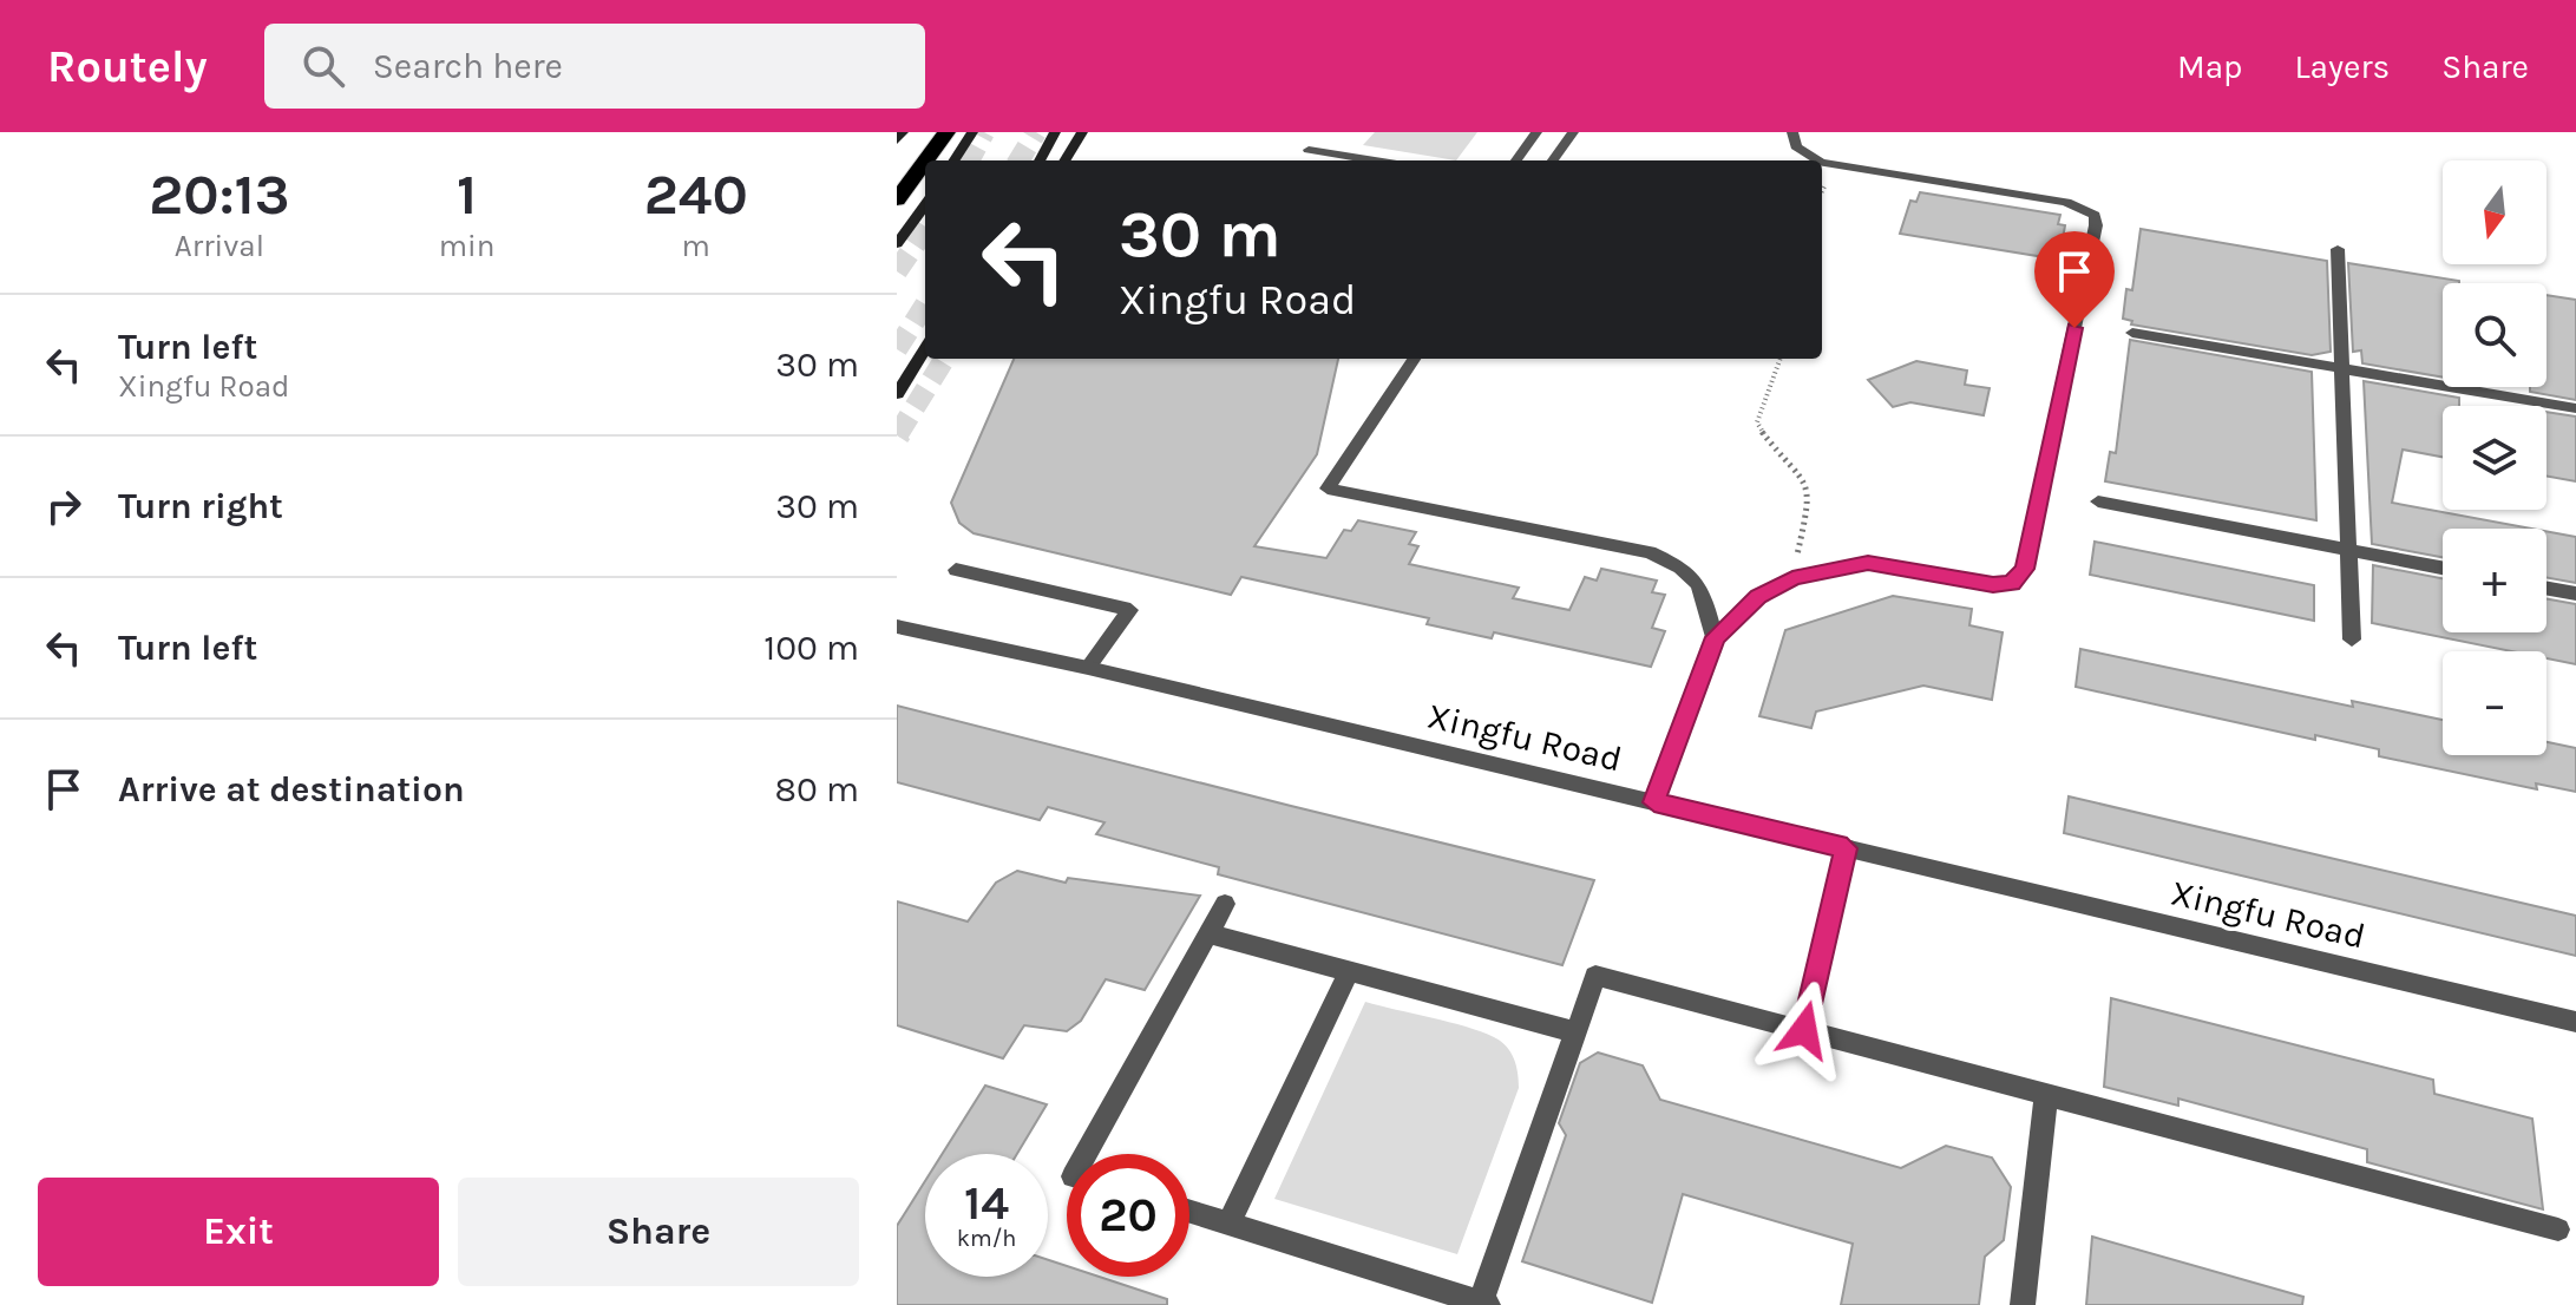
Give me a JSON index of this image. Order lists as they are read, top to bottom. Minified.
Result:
{"streets":{"street":["Xingfu Road"]},"north":"bottom","page":{"header":"Routely","search":"Search here","nav":["Map","Layers","Share"],"eta":["20:13","Arrival","1","min","240","m"],"map_buttons":["+","−"],"turn":["30 m","Xingfu Road"],"list":[{"name":"Turn left","note":"Xingfu Road","value":"30 m"},{"name":"Turn right","value":"30 m"},{"name":"Turn left","value":"100 m"},{"name":"Arrive at destination","value":"80 m"}],"speed":"14 km/h","limit":"20","buttons":["Exit","Share"]}}
